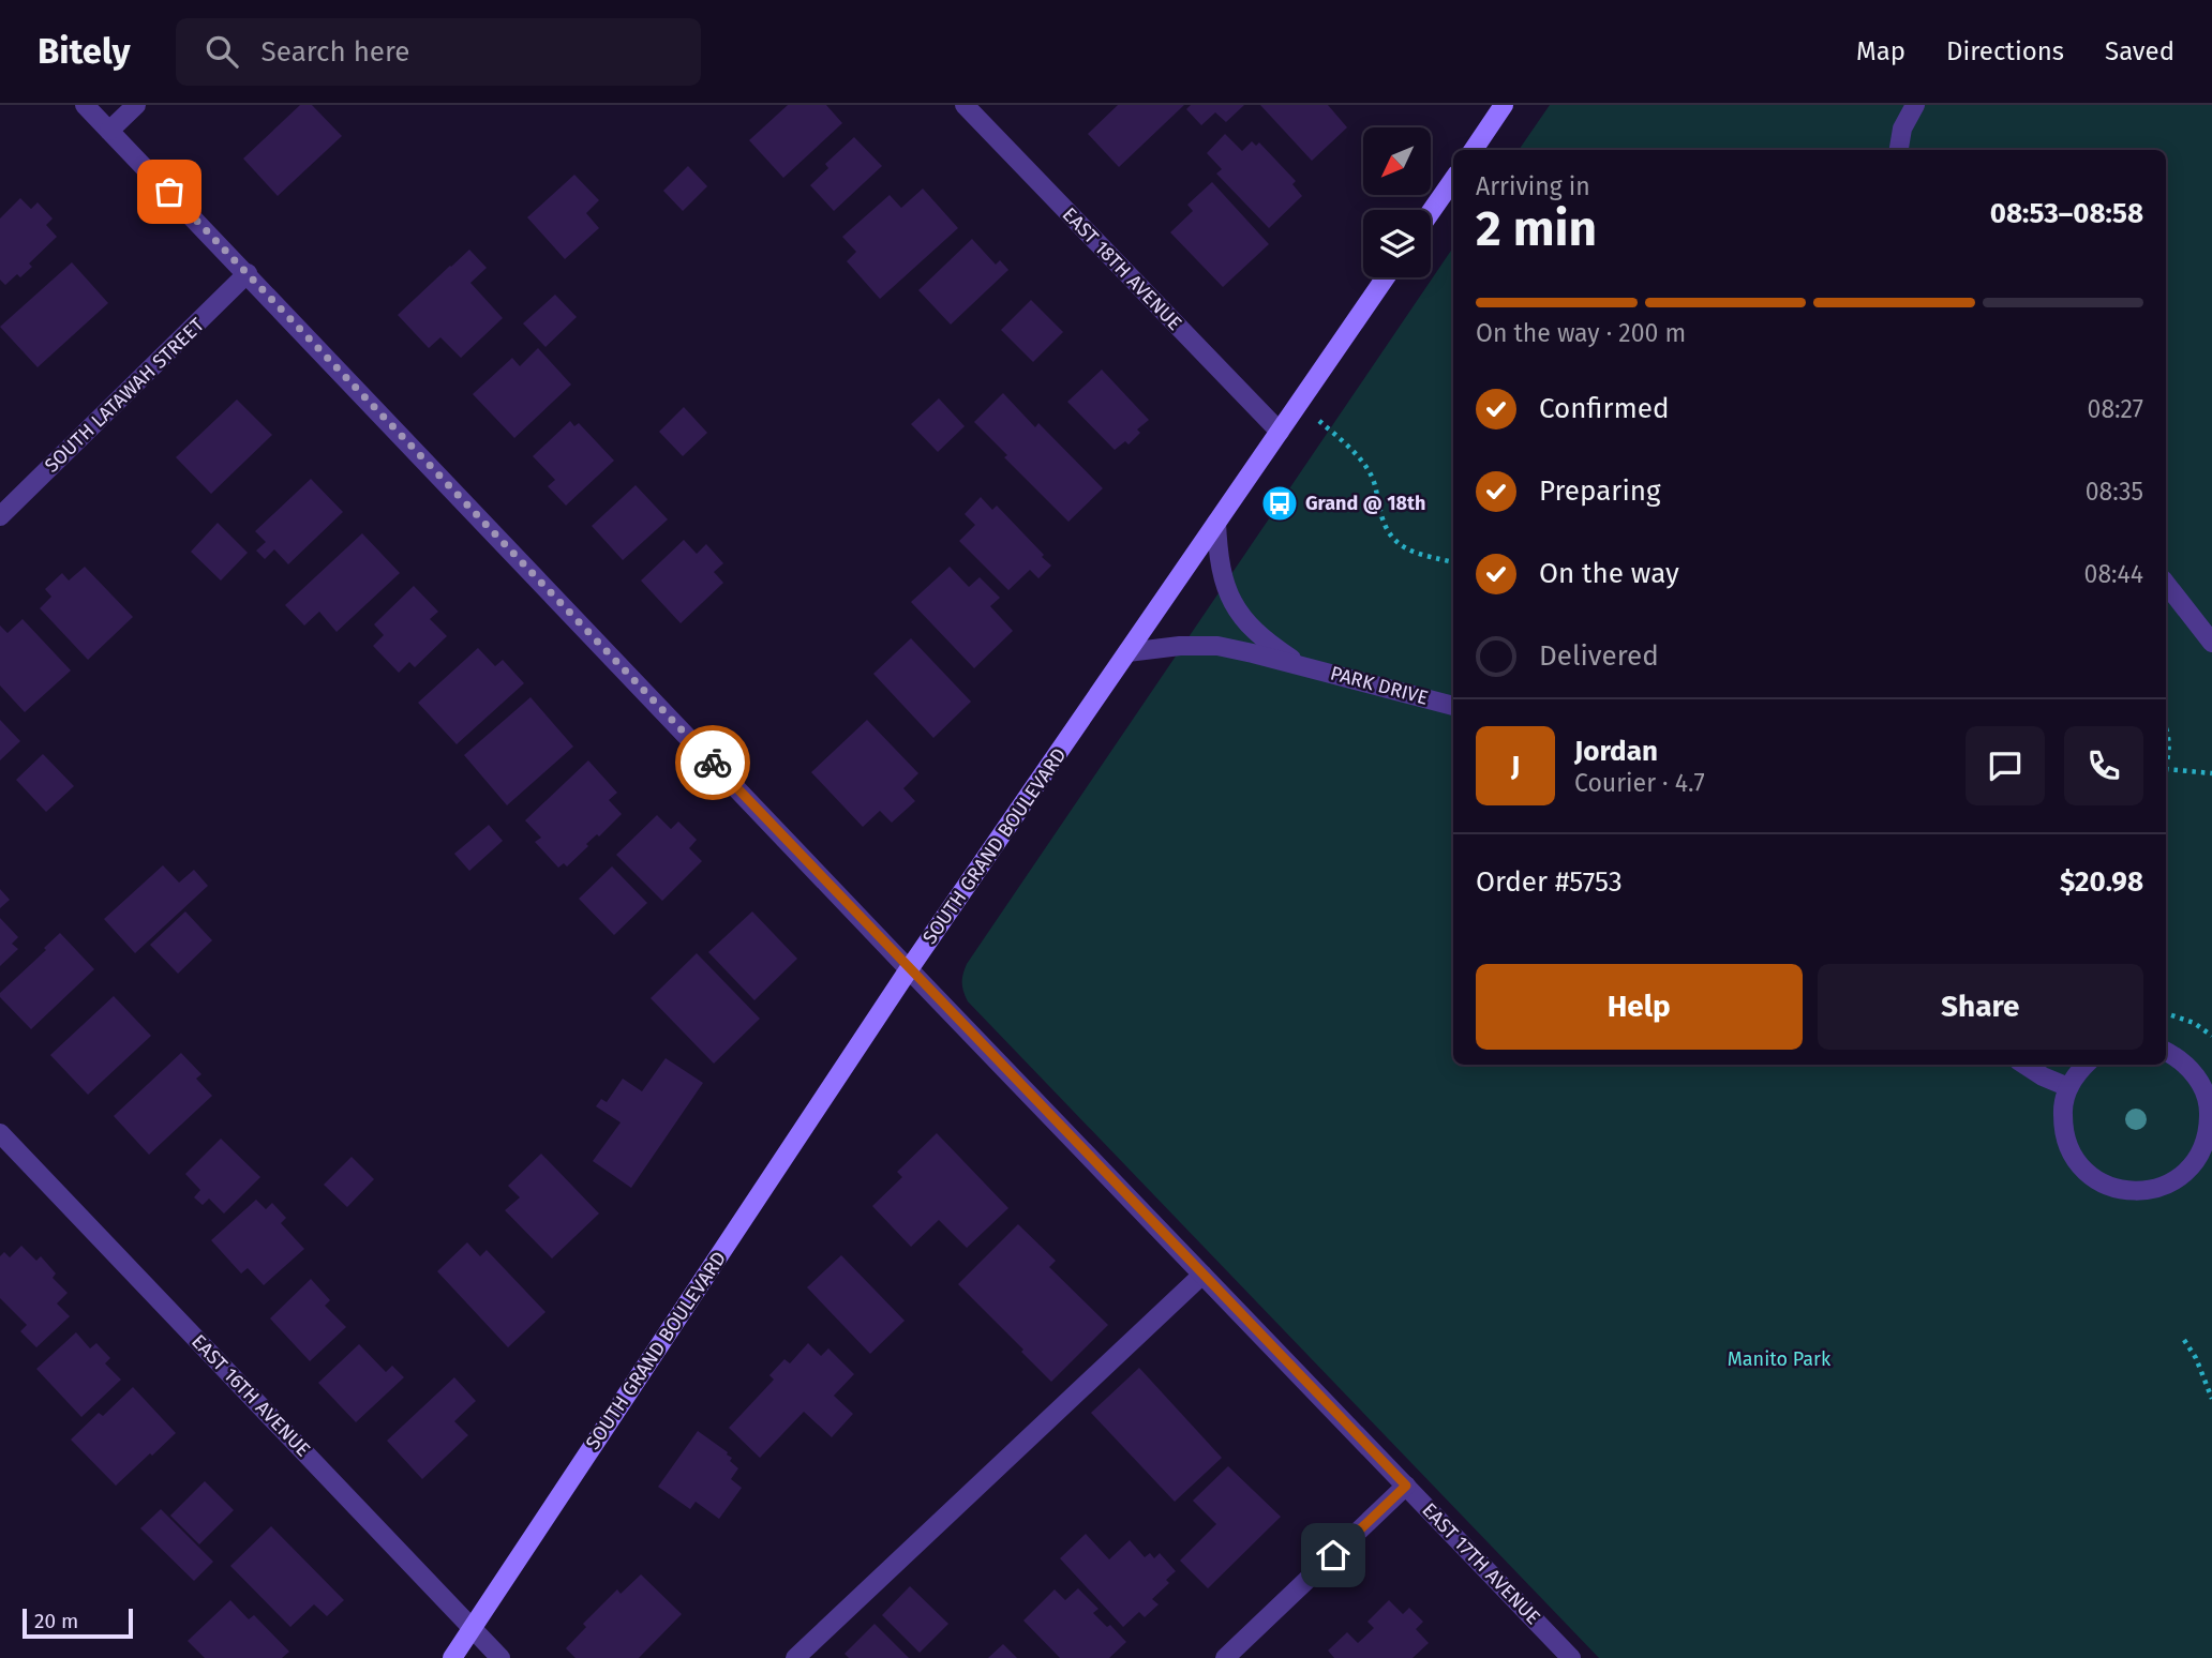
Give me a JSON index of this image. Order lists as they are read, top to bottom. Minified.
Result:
{"streets":{"main road":["SOUTH GRAND BOULEVARD"],"street":["EAST 18TH AVENUE","SOUTH LATAWAH STREET","PARK DRIVE","EAST 16TH AVENUE","EAST 17TH AVENUE"]},"crossings":[["EAST 18TH AVENUE","SOUTH GRAND BOULEVARD"],["SOUTH LATAWAH STREET","EAST 17TH AVENUE"],["PARK DRIVE","SOUTH GRAND BOULEVARD"],["SOUTH GRAND BOULEVARD","EAST 16TH AVENUE"],["SOUTH GRAND BOULEVARD","EAST 17TH AVENUE"]],"parks":["Manito Park"],"places":{"bus stop":["Grand @ 18th"]},"scale_bar":"20 m","north":"bottom left","page":{"header":"Bitely","search":"Search here","nav":["Map","Directions","Saved"],"heading":["2 min","Arriving in","08:53–08:58"],"panel":["Jordan","Courier · 4.7","Order #5753","$20.98"],"bar":"On the way · 200 m","list":[["Confirmed","08:27"],["Preparing","08:35"],["On the way","08:44"],"Delivered"],"round":"J","buttons":["Help","Share"],"scale":"20 m"}}
